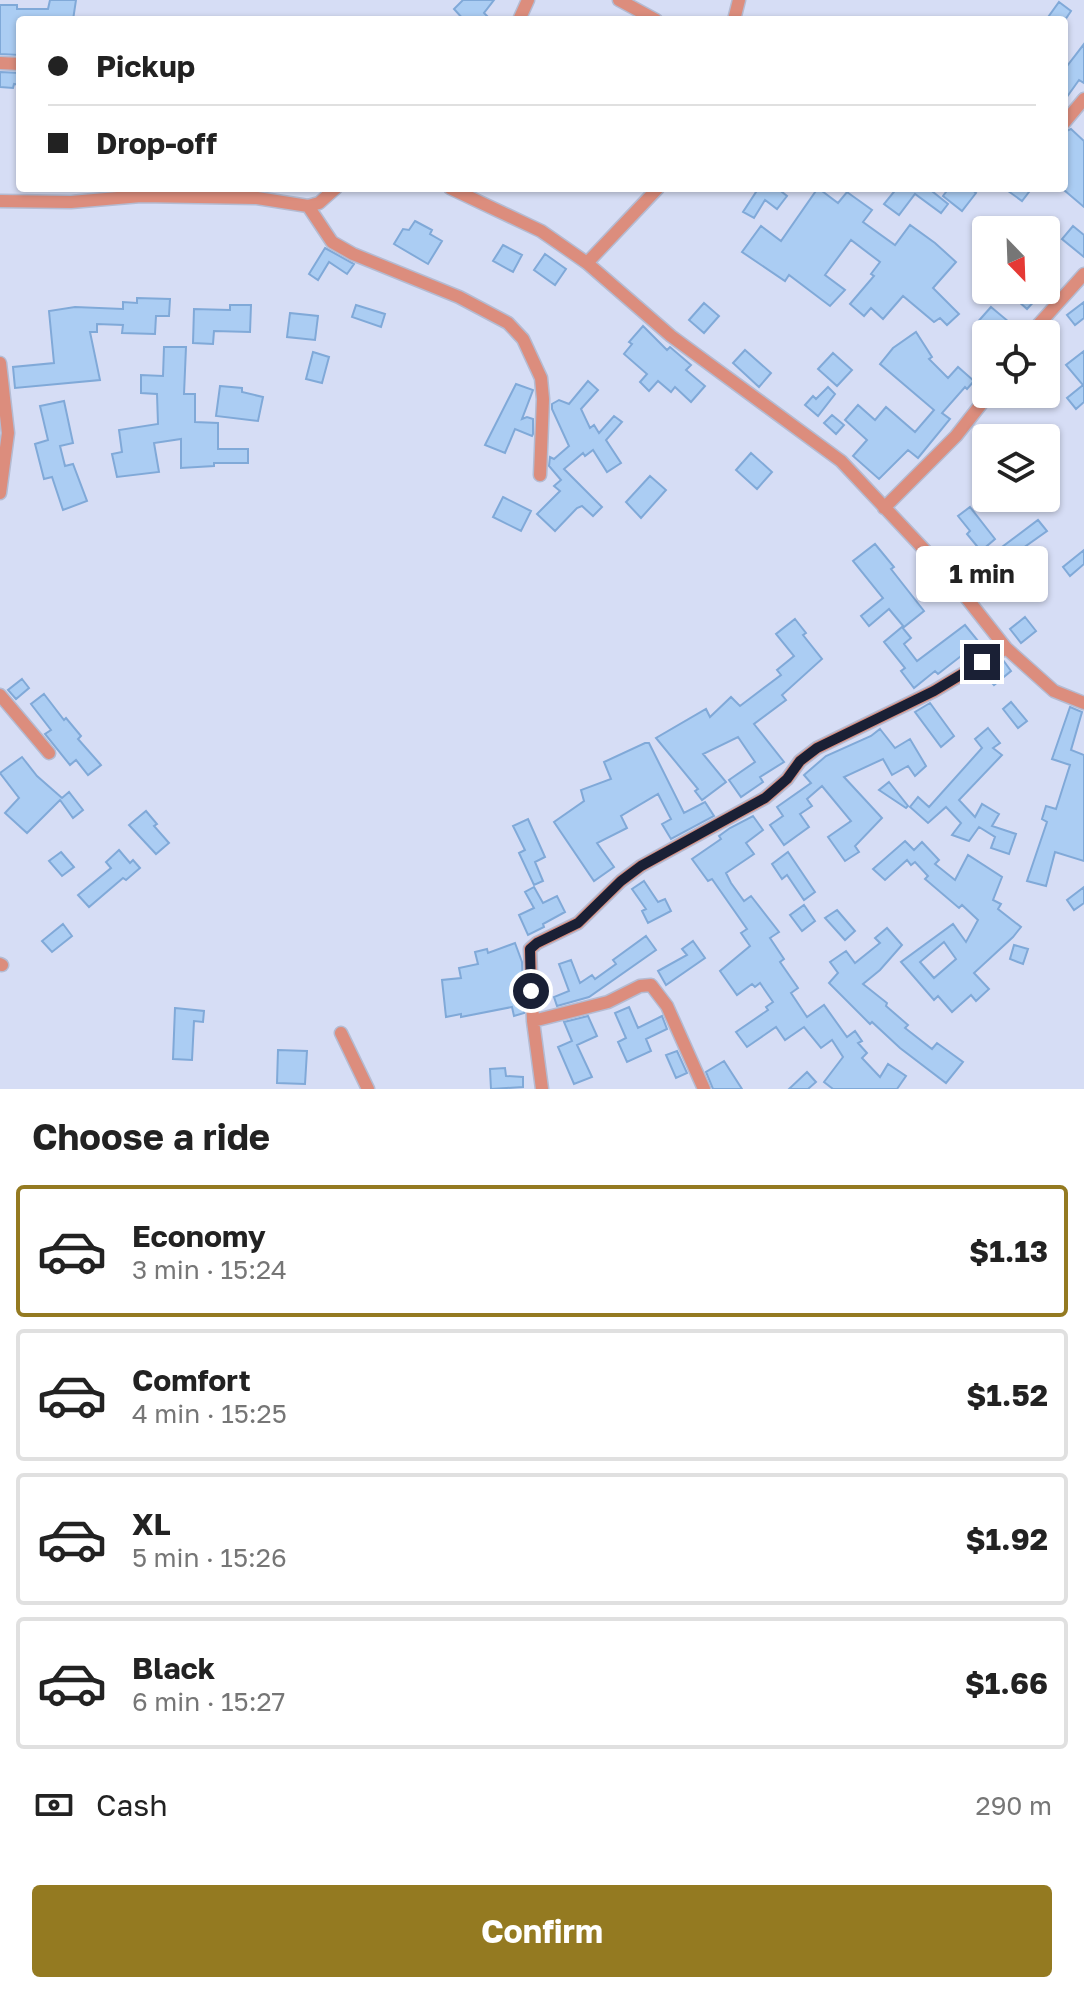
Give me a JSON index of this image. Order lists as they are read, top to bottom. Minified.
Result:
{"north":"bottom right","page":{"banner":["Pickup","Drop-off"],"bubble":"1 min","heading":"Choose a ride","list":[{"name":"Economy","note":"3 min · 15:24","value":"$1.13"},{"name":"Comfort","note":"4 min · 15:25","value":"$1.52"},{"name":"XL","note":"5 min · 15:26","value":"$1.92"},{"name":"Black","note":"6 min · 15:27","value":"$1.66"}],"pay":["Cash","290 m"],"buttons":"Confirm"}}
